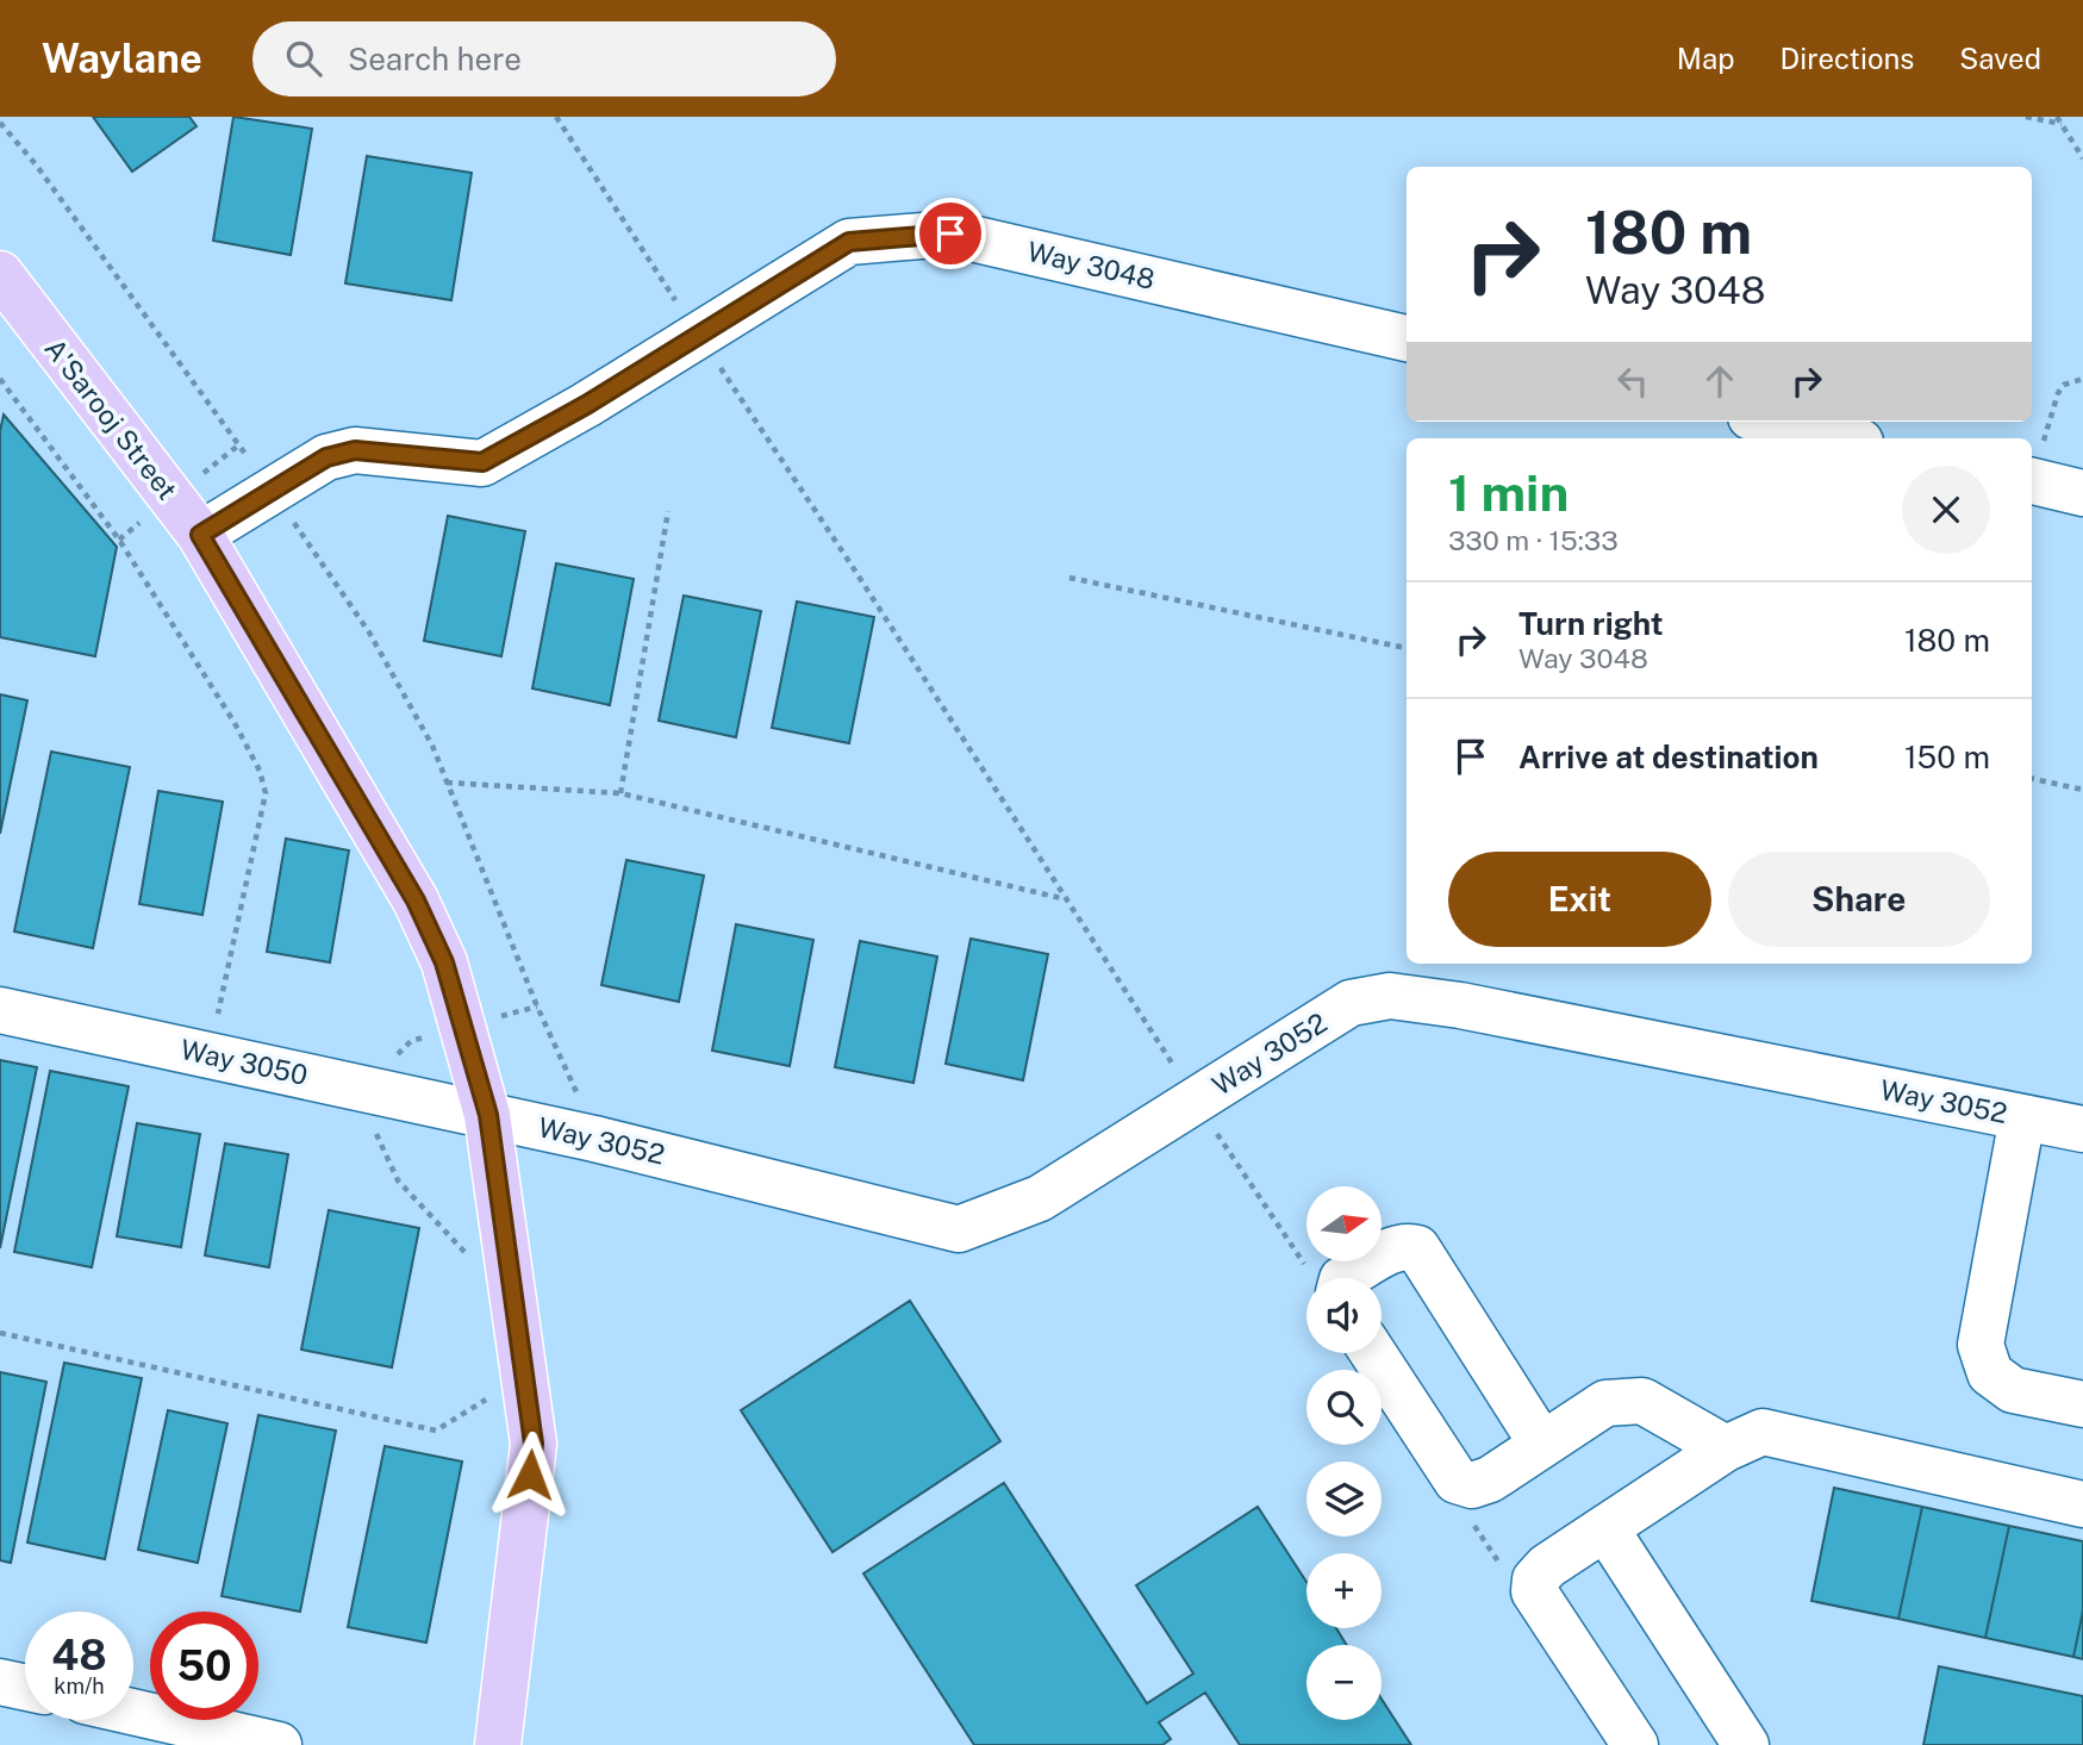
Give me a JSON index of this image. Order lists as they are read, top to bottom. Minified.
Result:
{"streets":{"main road":["A'Sarooj Street"],"street":["Way 3048","Way 3052","Way 3050"]},"crossings":[["Way 3048","A'Sarooj Street"],["A'Sarooj Street","Way 3052"],["A'Sarooj Street","Way 3050"],["Way 3052","Way 3050"]],"north":"right","page":{"header":"Waylane","search":"Search here","nav":["Map","Directions","Saved"],"turn":["180 m","Way 3048"],"heading":["1 min","330 m · 15:33"],"list":[{"name":"Turn right","note":"Way 3048","value":"180 m"},{"name":"Arrive at destination","value":"150 m"}],"buttons":["Exit","Share"],"map_buttons":["+","−"],"speed":"48 km/h","limit":"50"}}
